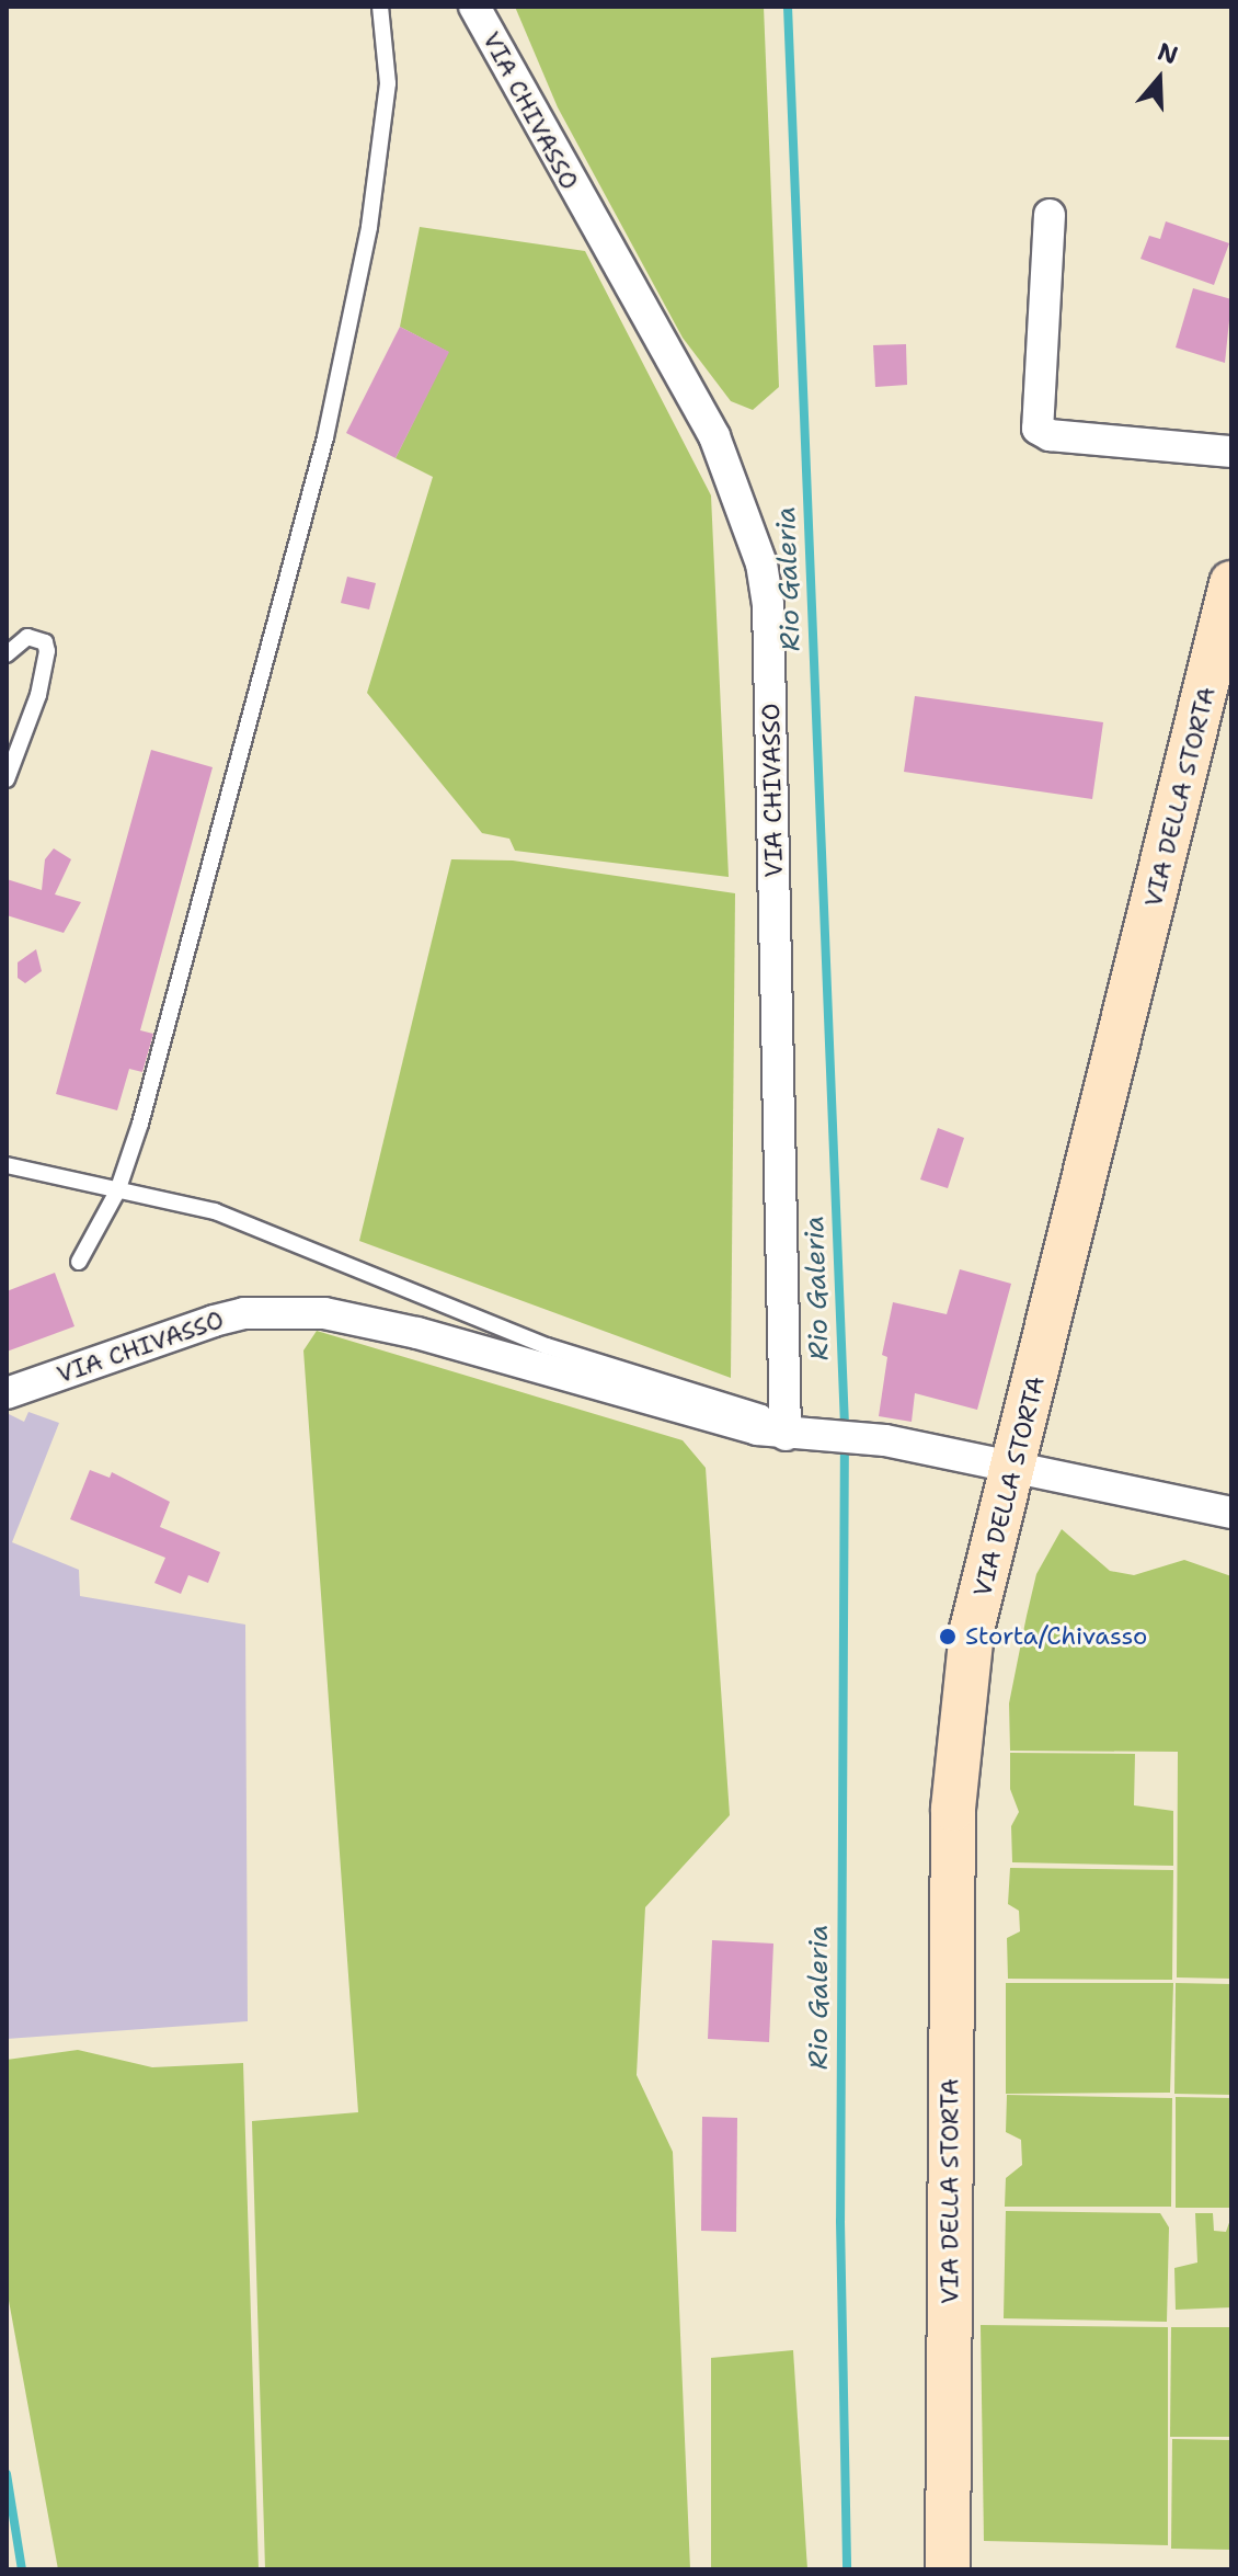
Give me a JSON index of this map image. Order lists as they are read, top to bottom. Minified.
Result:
{"streets":{"main road":["VIA DELLA STORTA"],"street":["VIA CHIVASSO"]},"crossings":[["VIA CHIVASSO","VIA DELLA STORTA"]],"water":["Rio Galeria"],"places":["Storta/Chivasso"],"north":"top"}
